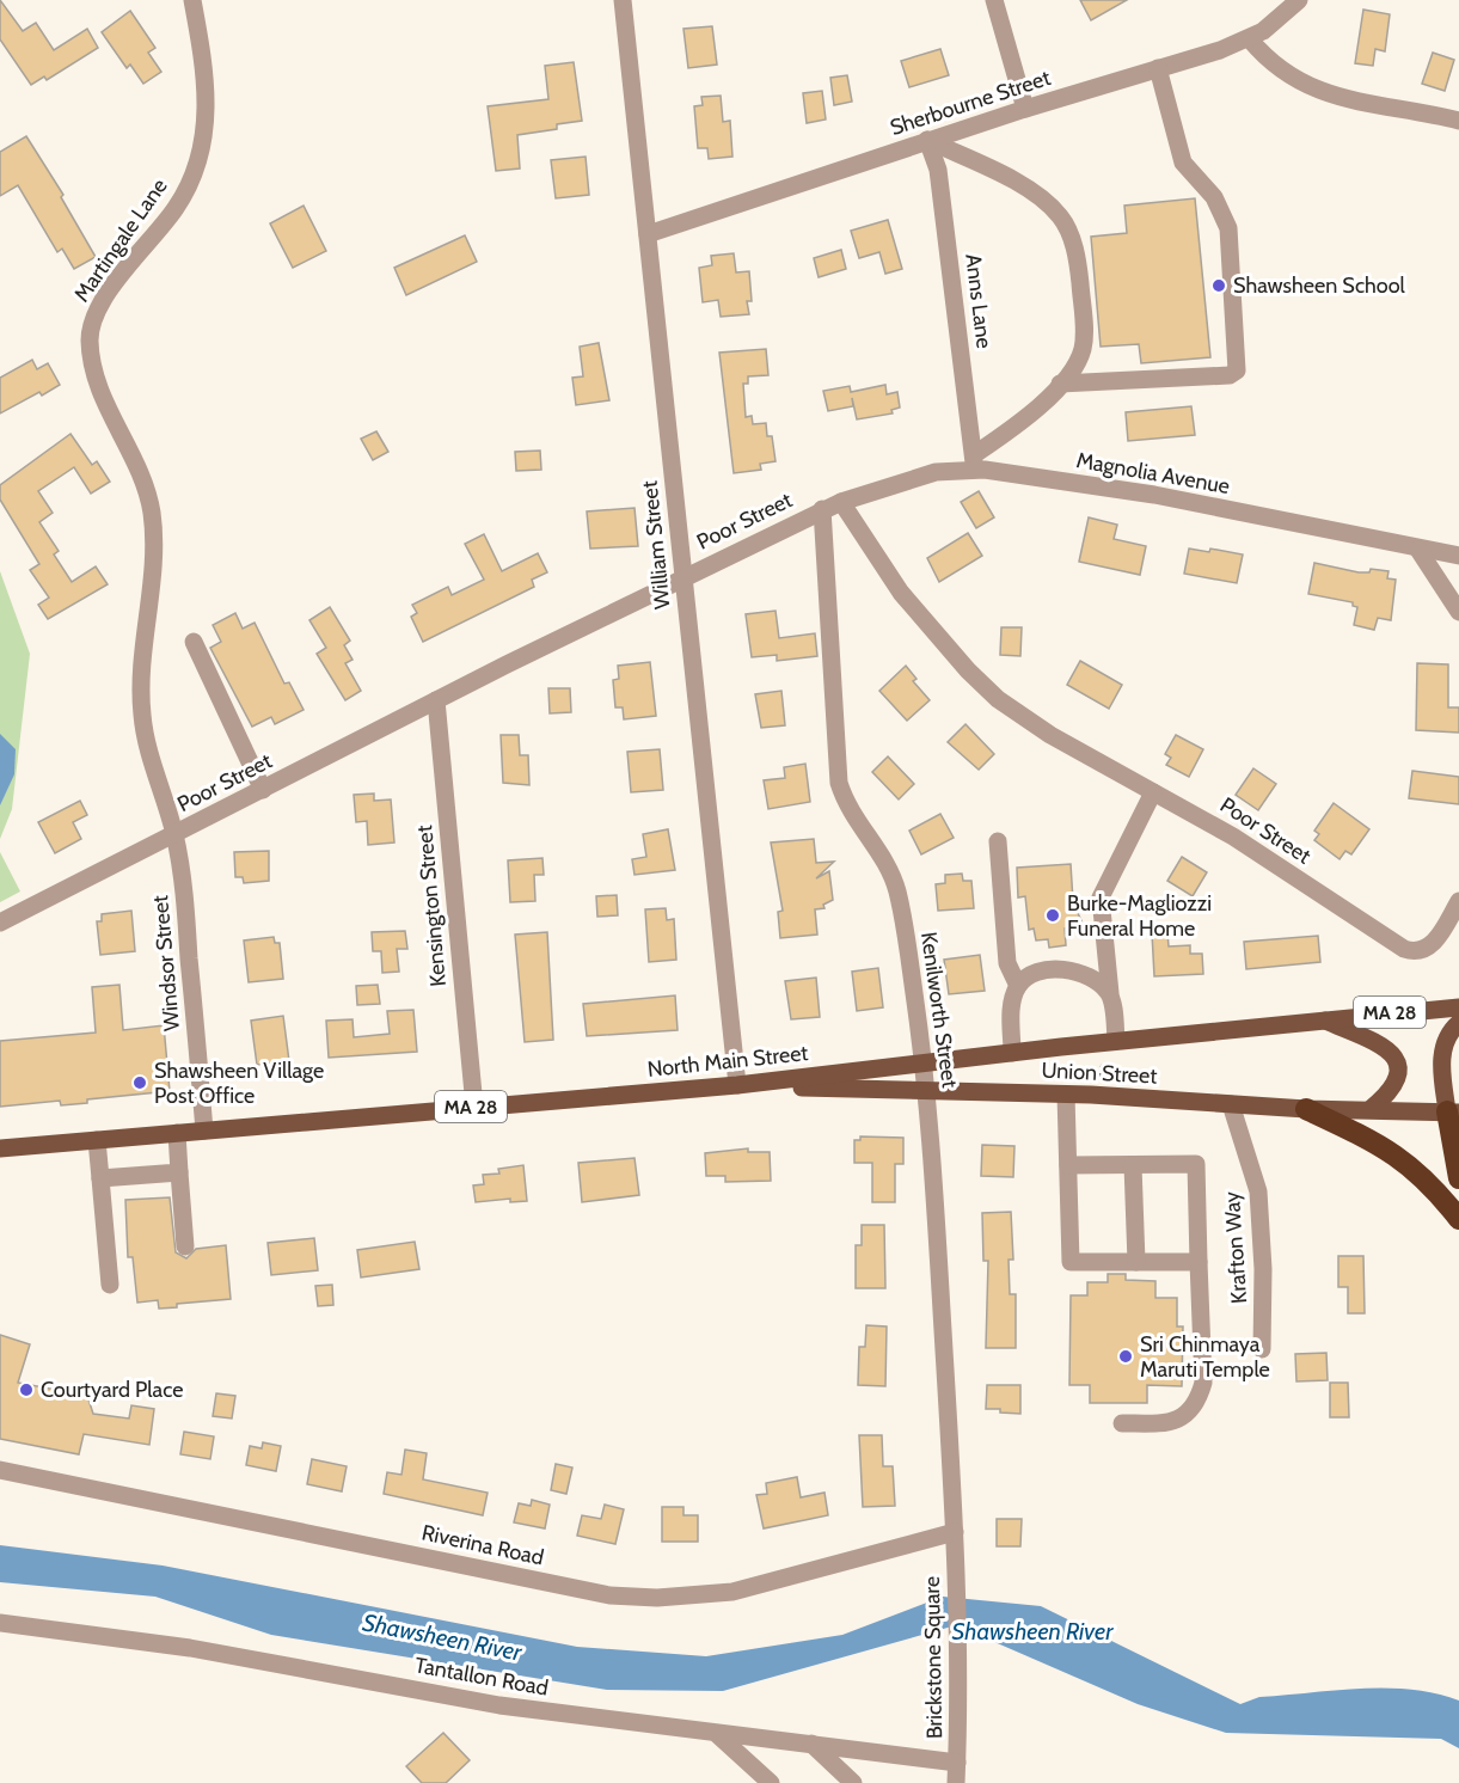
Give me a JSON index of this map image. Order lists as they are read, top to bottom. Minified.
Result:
{"streets":{"main road":["MA 28","North Main Street","Union Street"],"street":["Sherbourne Street","Martingale Lane","Anns Lane","Magnolia Avenue","Poor Street","William Street","Kensington Street","Windsor Street","Kenilworth Street","Krafton Way","Riverina Road","Brickstone Square","Tantallon Road"]},"crossings":[["Sherbourne Street","Anns Lane"],["Sherbourne Street","William Street"],["Martingale Lane","Poor Street"],["Martingale Lane","Windsor Street"],["Anns Lane","Magnolia Avenue"],["Magnolia Avenue","Poor Street"],["Poor Street","William Street"],["Poor Street","Kensington Street"],["Poor Street","Windsor Street"],["Poor Street","Kenilworth Street"],["William Street","North Main Street"],["William Street","Union Street"],["Kensington Street","North Main Street"],["Windsor Street","North Main Street"],["Kenilworth Street","North Main Street"],["Kenilworth Street","Union Street"],["Kenilworth Street","Riverina Road"],["Kenilworth Street","Brickstone Square"],["North Main Street","Union Street"],["Union Street","Krafton Way"],["Riverina Road","Brickstone Square"],["Brickstone Square","Tantallon Road"]],"water":["Shawsheen River"],"places":["Shawsheen School","Burke-Magliozzi Funeral Home","Shawsheen Village Post Office","Sri Chinmaya Maruti Temple","Courtyard Place"]}
